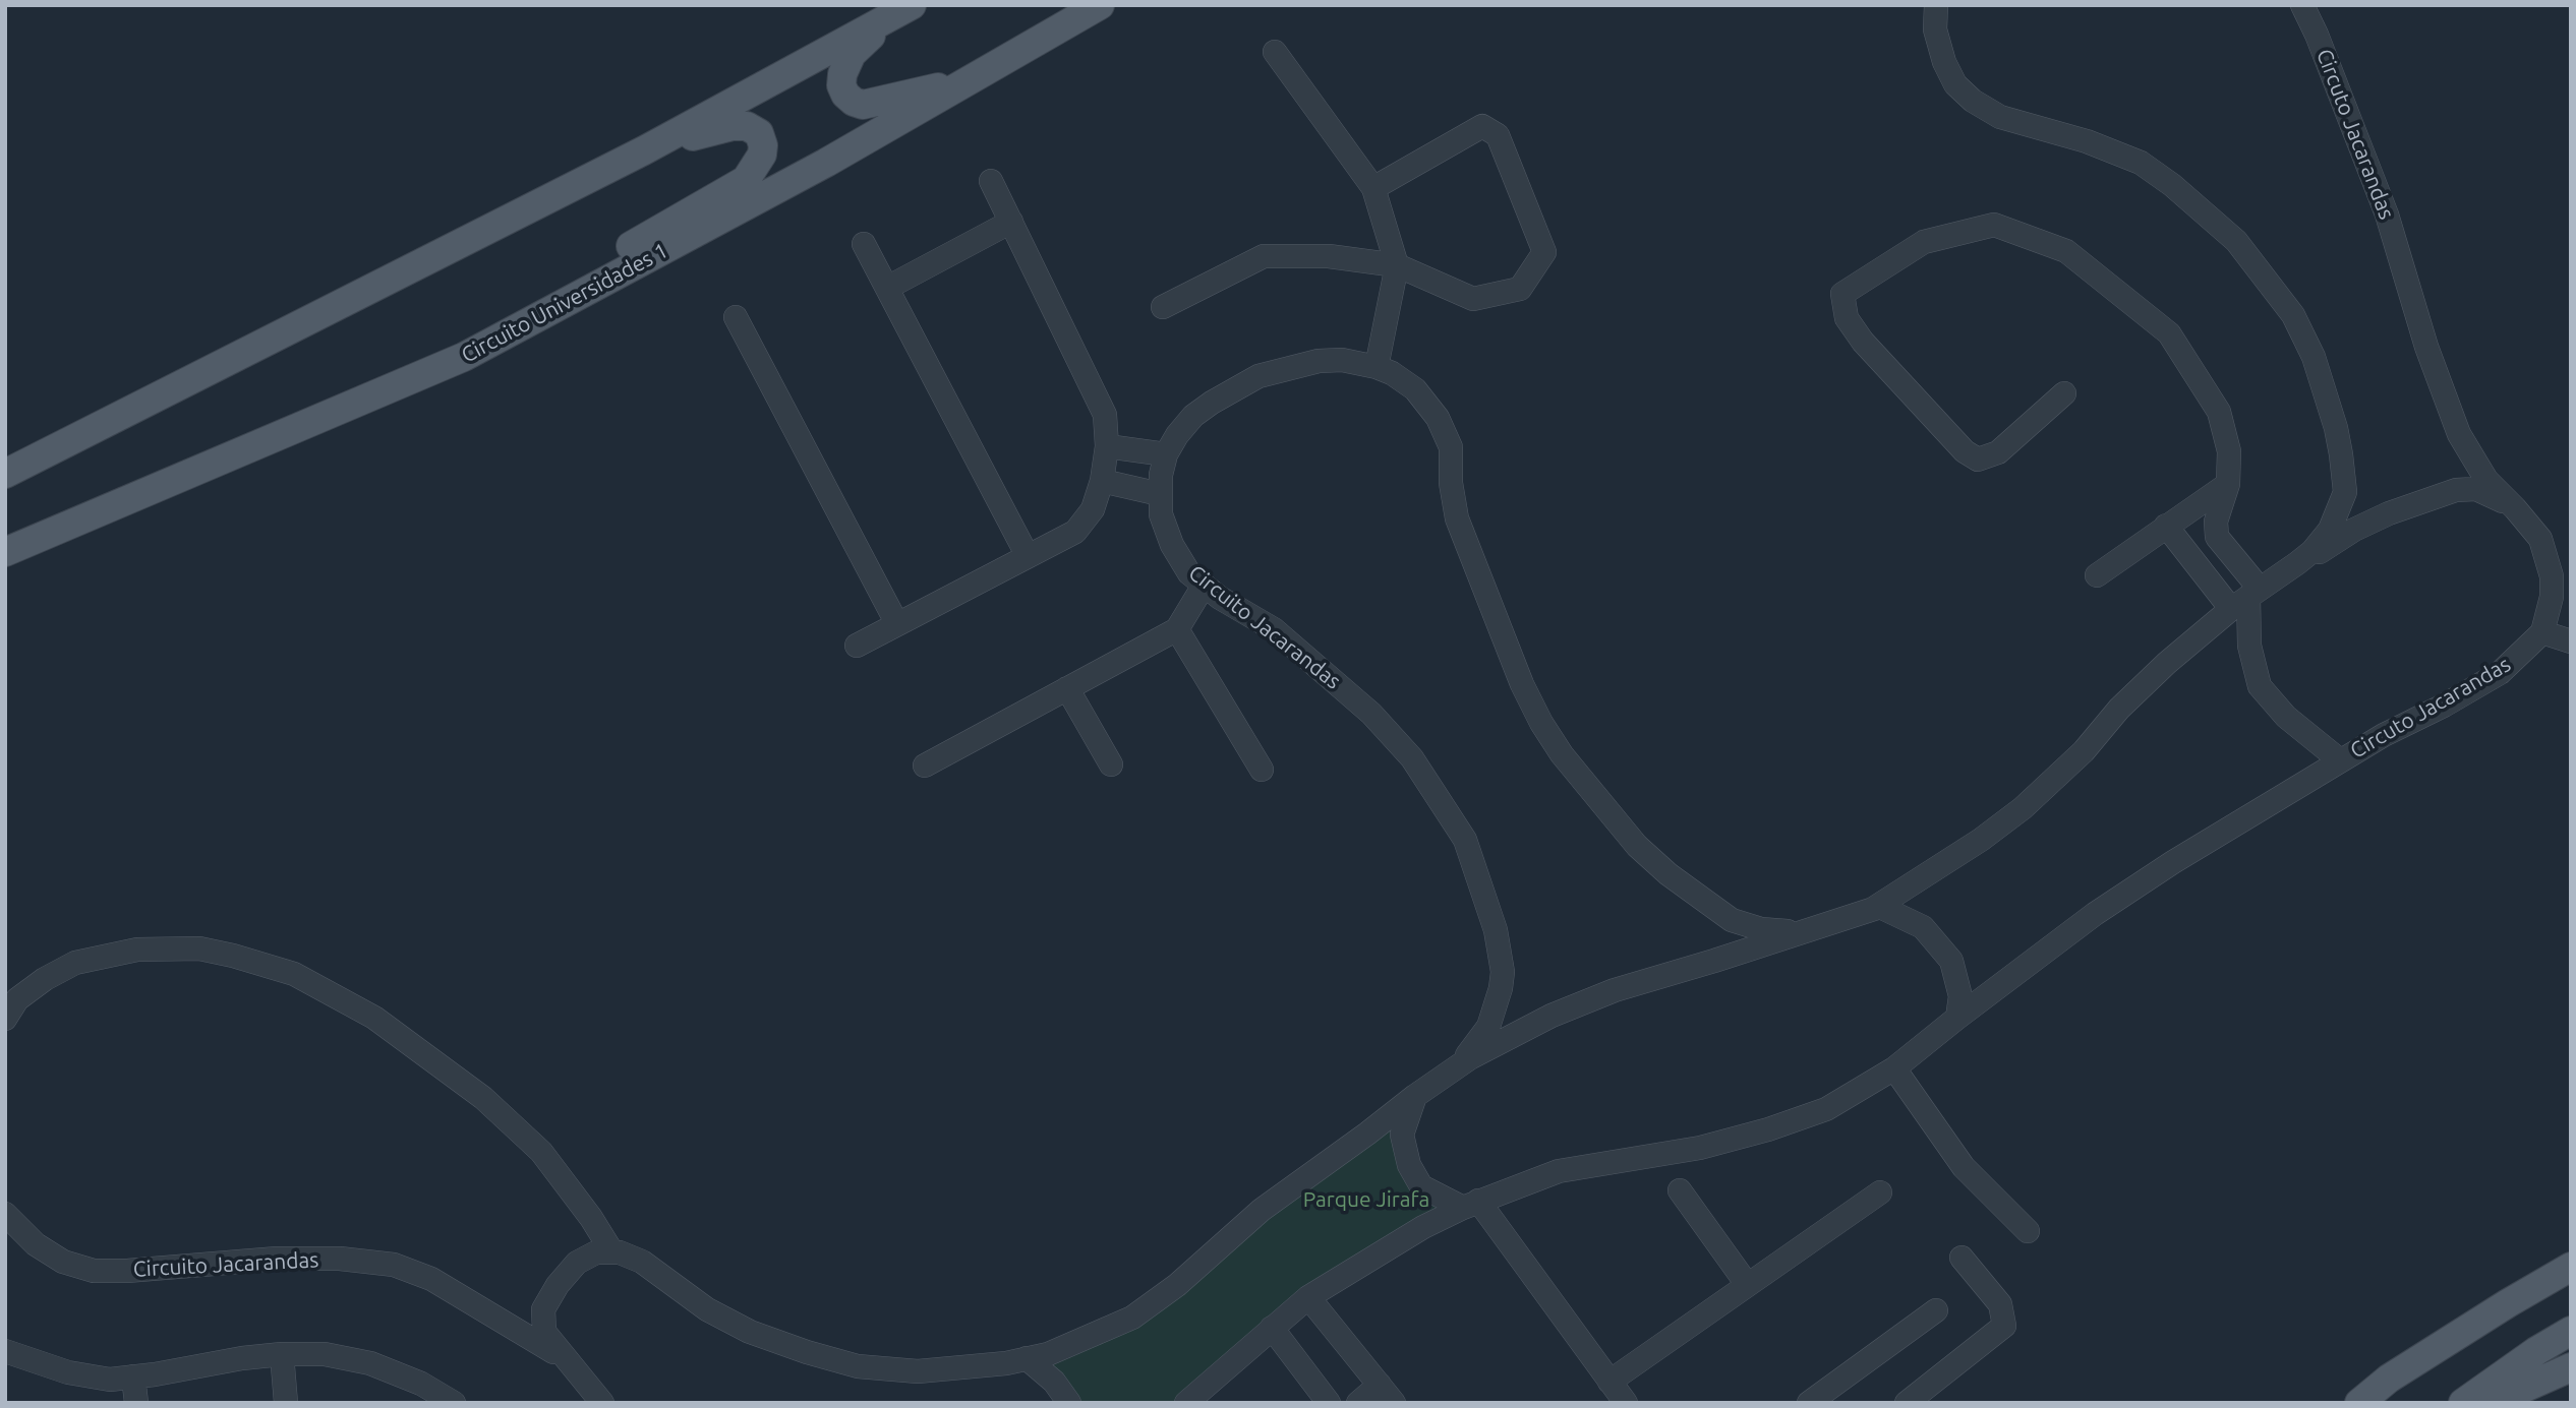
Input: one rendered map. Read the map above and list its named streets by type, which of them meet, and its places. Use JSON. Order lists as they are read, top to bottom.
{
  "streets": {
    "main road": ["Circuito Universidades 1"],
    "street": ["Circuto Jacarandas", "Circuito Jacarandas"]
  },
  "parks": ["Parque Jirafa"]
}
